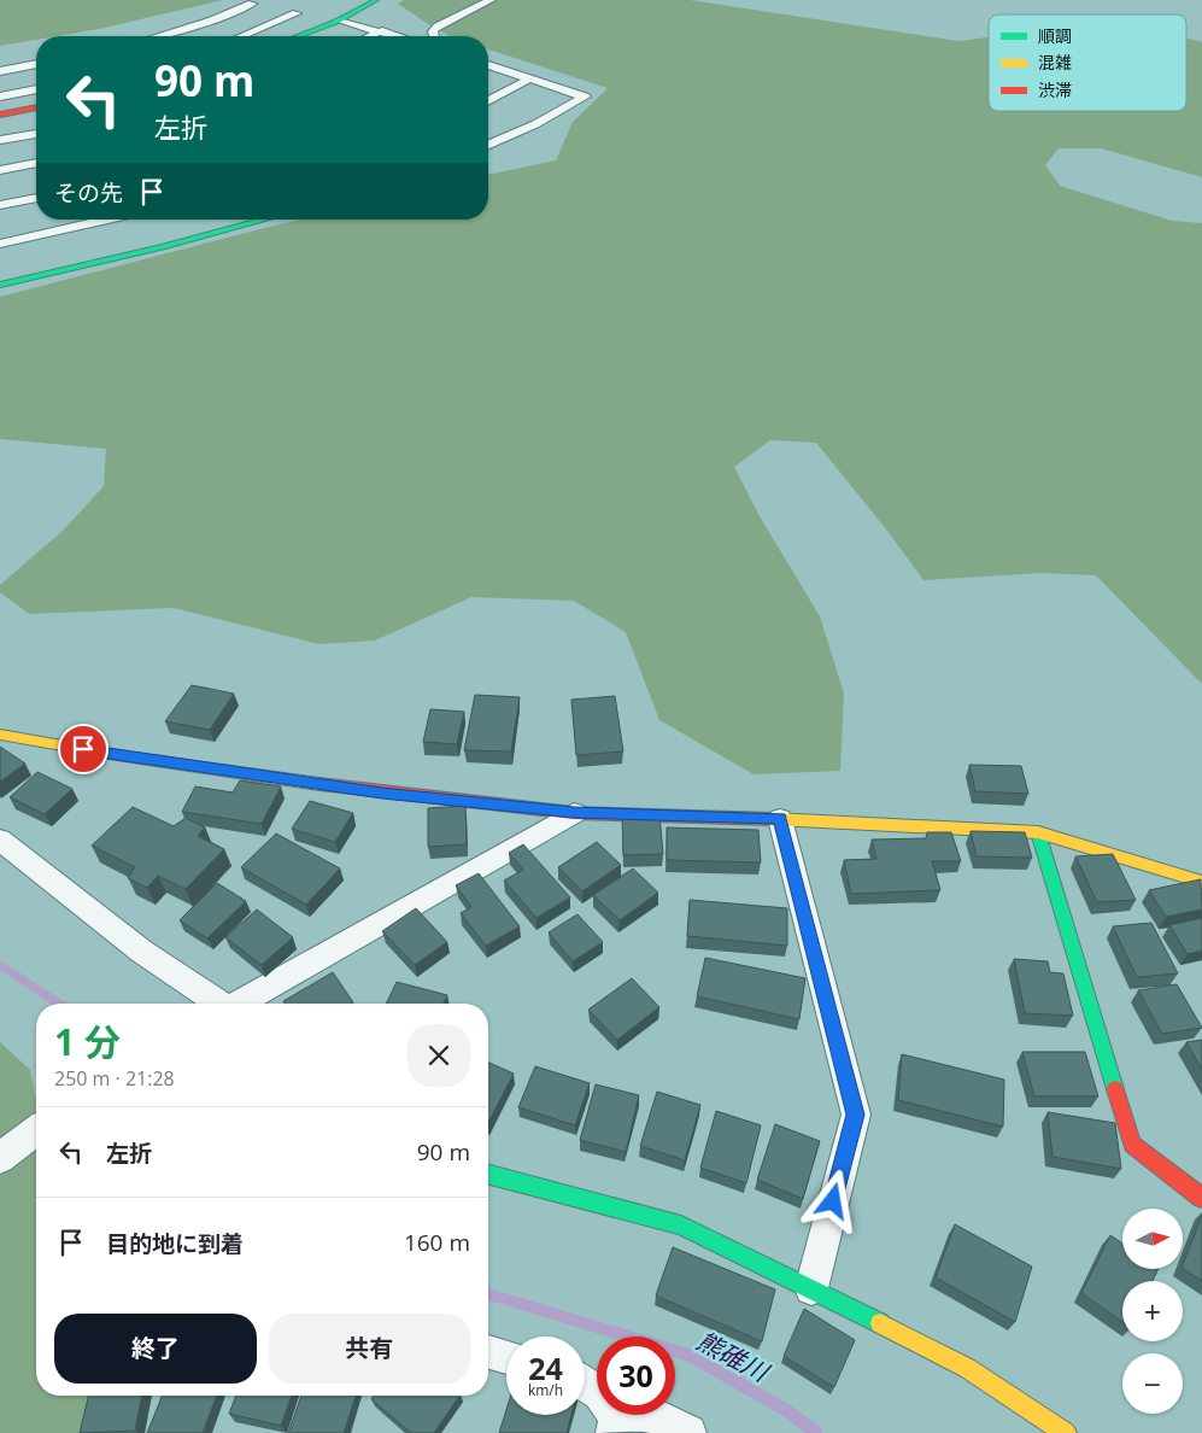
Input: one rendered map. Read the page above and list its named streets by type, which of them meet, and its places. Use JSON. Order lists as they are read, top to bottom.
{
  "water": ["熊碓川"],
  "legend": ["順調", "混雑", "渋滞"],
  "north": "right",
  "page": {
    "turn": ["90 m", "左折"],
    "then": "その先",
    "heading": ["1 分", "250 m · 21:28"],
    "list": [
      {
        "name": "左折",
        "value": "90 m"
      },
      {
        "name": "目的地に到着",
        "value": "160 m"
      }
    ],
    "map_buttons": ["+", "−"],
    "buttons": ["終了", "共有"],
    "speed": "24 km/h",
    "limit": "30"
  }
}
